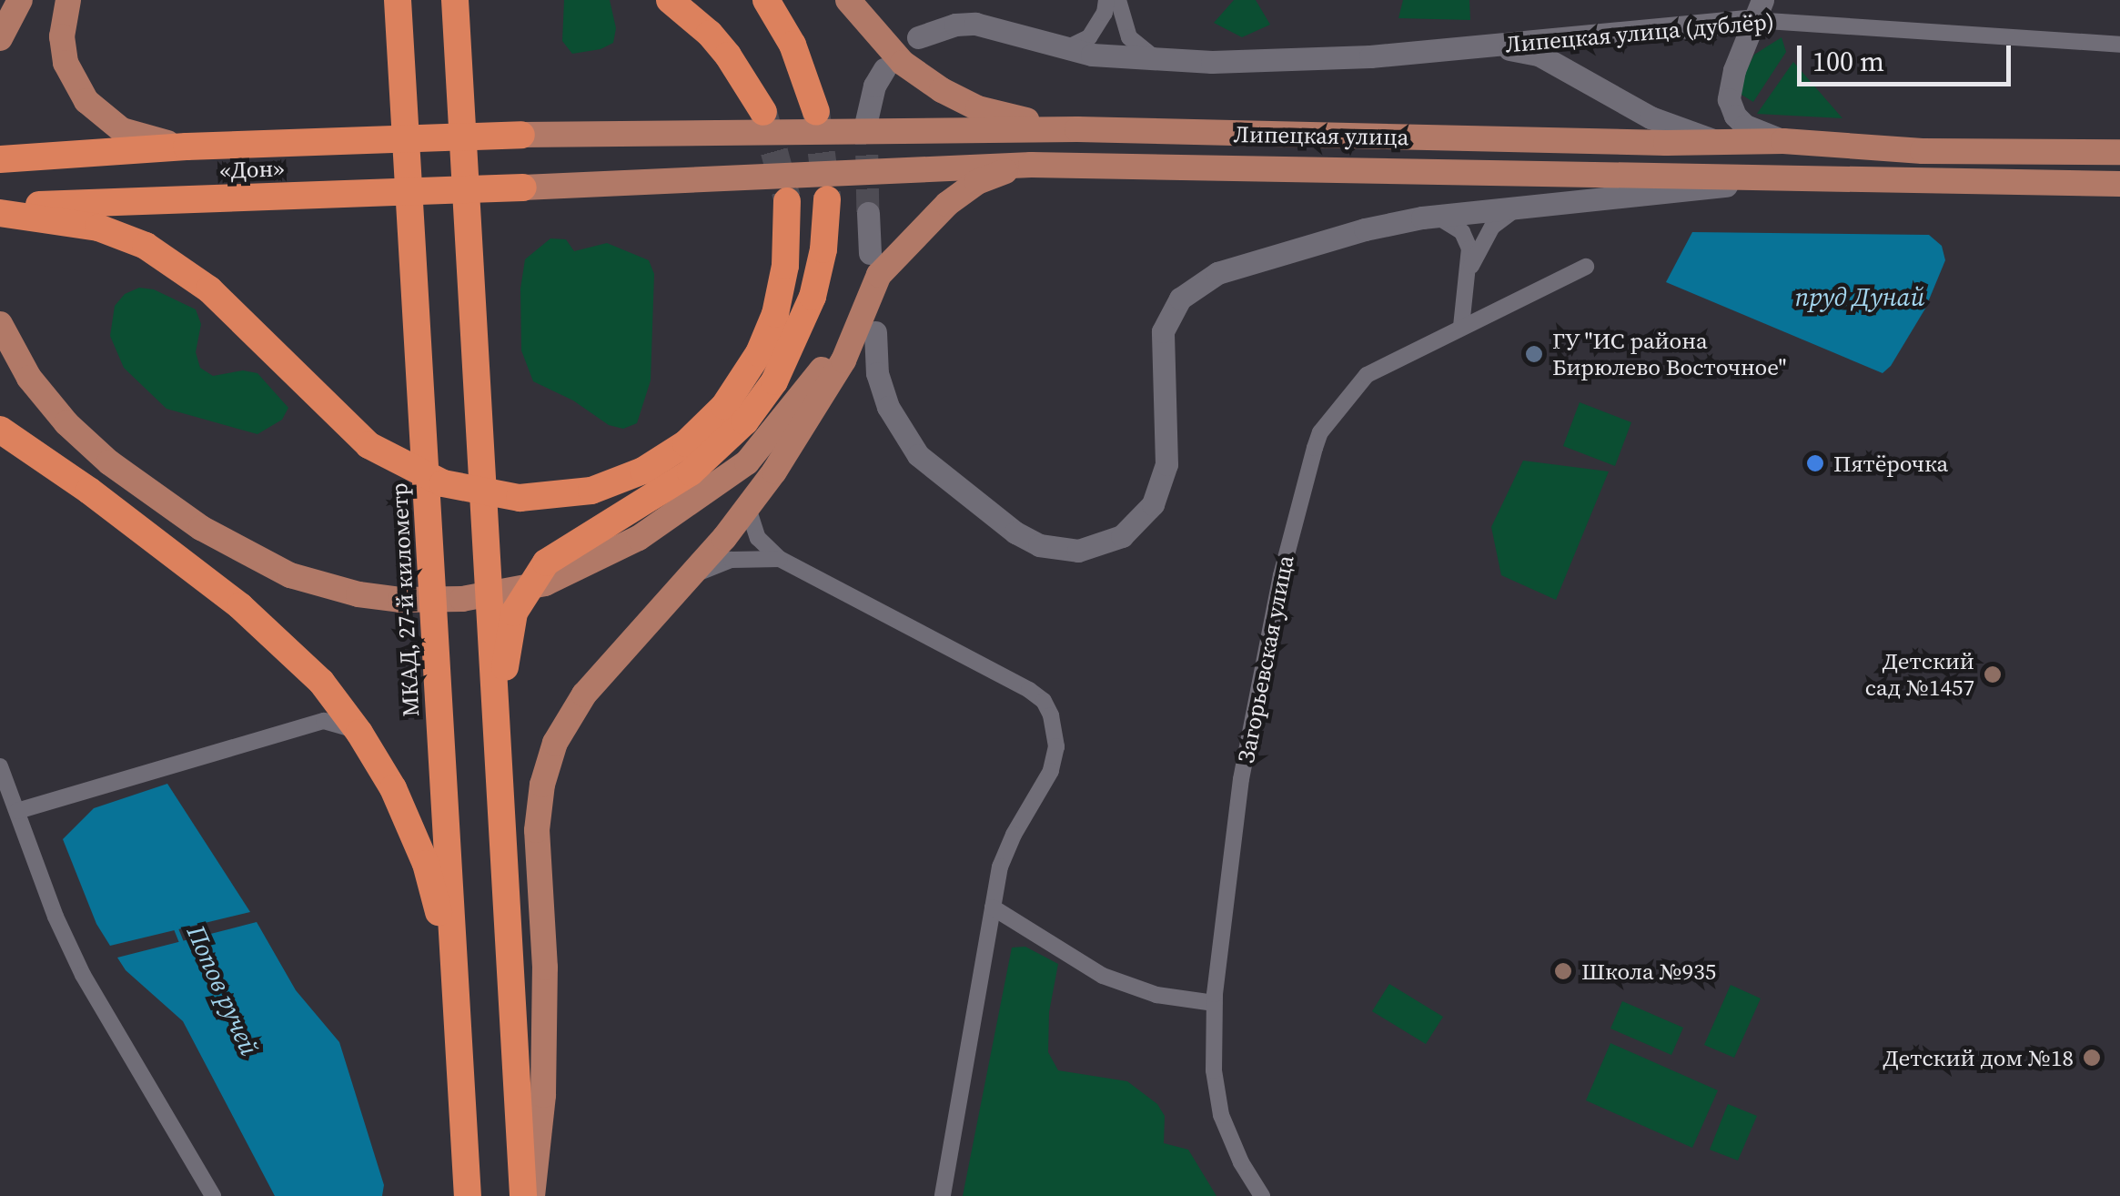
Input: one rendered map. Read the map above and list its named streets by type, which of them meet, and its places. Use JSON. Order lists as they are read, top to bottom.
{
  "streets": {
    "highway": ["«Дон»", "МКАД, 27-й километр"],
    "main road": ["Липецкая улица"],
    "street": ["Липецкая улица (дублёр)", "Загорьевская улица"]
  },
  "crossings": [
    ["Липецкая улица", "«Дон»"]
  ],
  "water": ["пруд Дунай", "Попов ручей"],
  "places": [
    "ГУ \"ИС района Бирюлево Восточное\"",
    "Пятёрочка",
    "Детский сад №1457",
    "Школа №935",
    "Детский дом №18"
  ],
  "scale_bar": "100 m"
}
